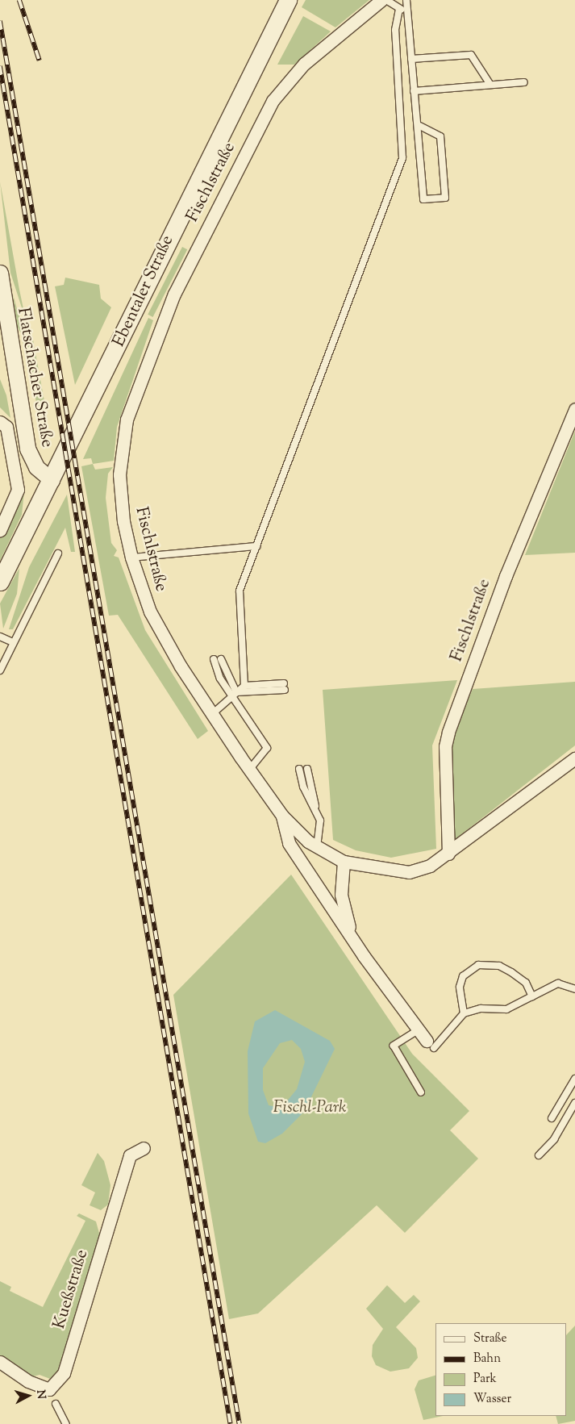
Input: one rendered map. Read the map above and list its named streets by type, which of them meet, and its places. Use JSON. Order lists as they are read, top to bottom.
{
  "streets": {
    "main road": ["Ebentaler Straße"],
    "street": ["Fischlstraße", "Flatschacher Straße", "Kueßstraße"]
  },
  "crossings": [
    ["Ebentaler Straße", "Flatschacher Straße"]
  ],
  "parks": ["Fischl-Park"],
  "legend": [
    "Straße",
    "Bahn",
    "Park",
    "Wasser"
  ],
  "north": "right"
}
